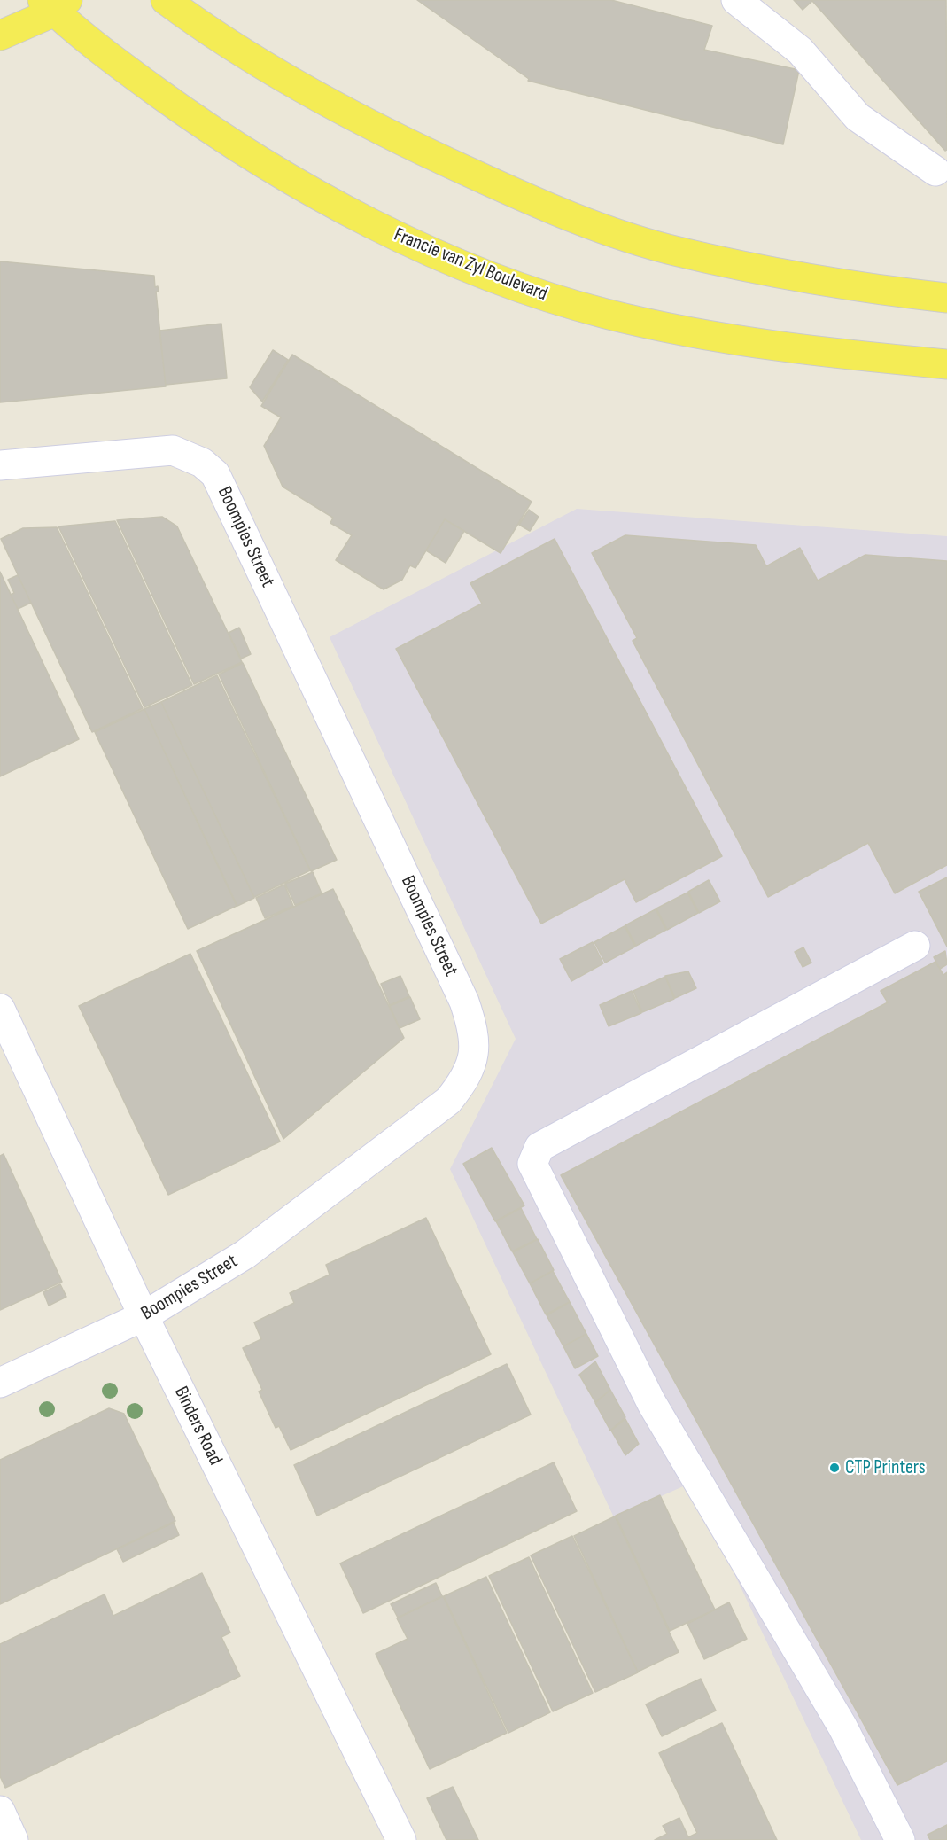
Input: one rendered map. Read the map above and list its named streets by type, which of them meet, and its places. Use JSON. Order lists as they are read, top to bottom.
{
  "streets": {
    "main road": ["Francie van Zyl Boulevard"],
    "street": ["Boompies Street", "Binders Road"]
  },
  "crossings": [
    ["Boompies Street", "Binders Road"]
  ],
  "places": ["CTP Printers"]
}
